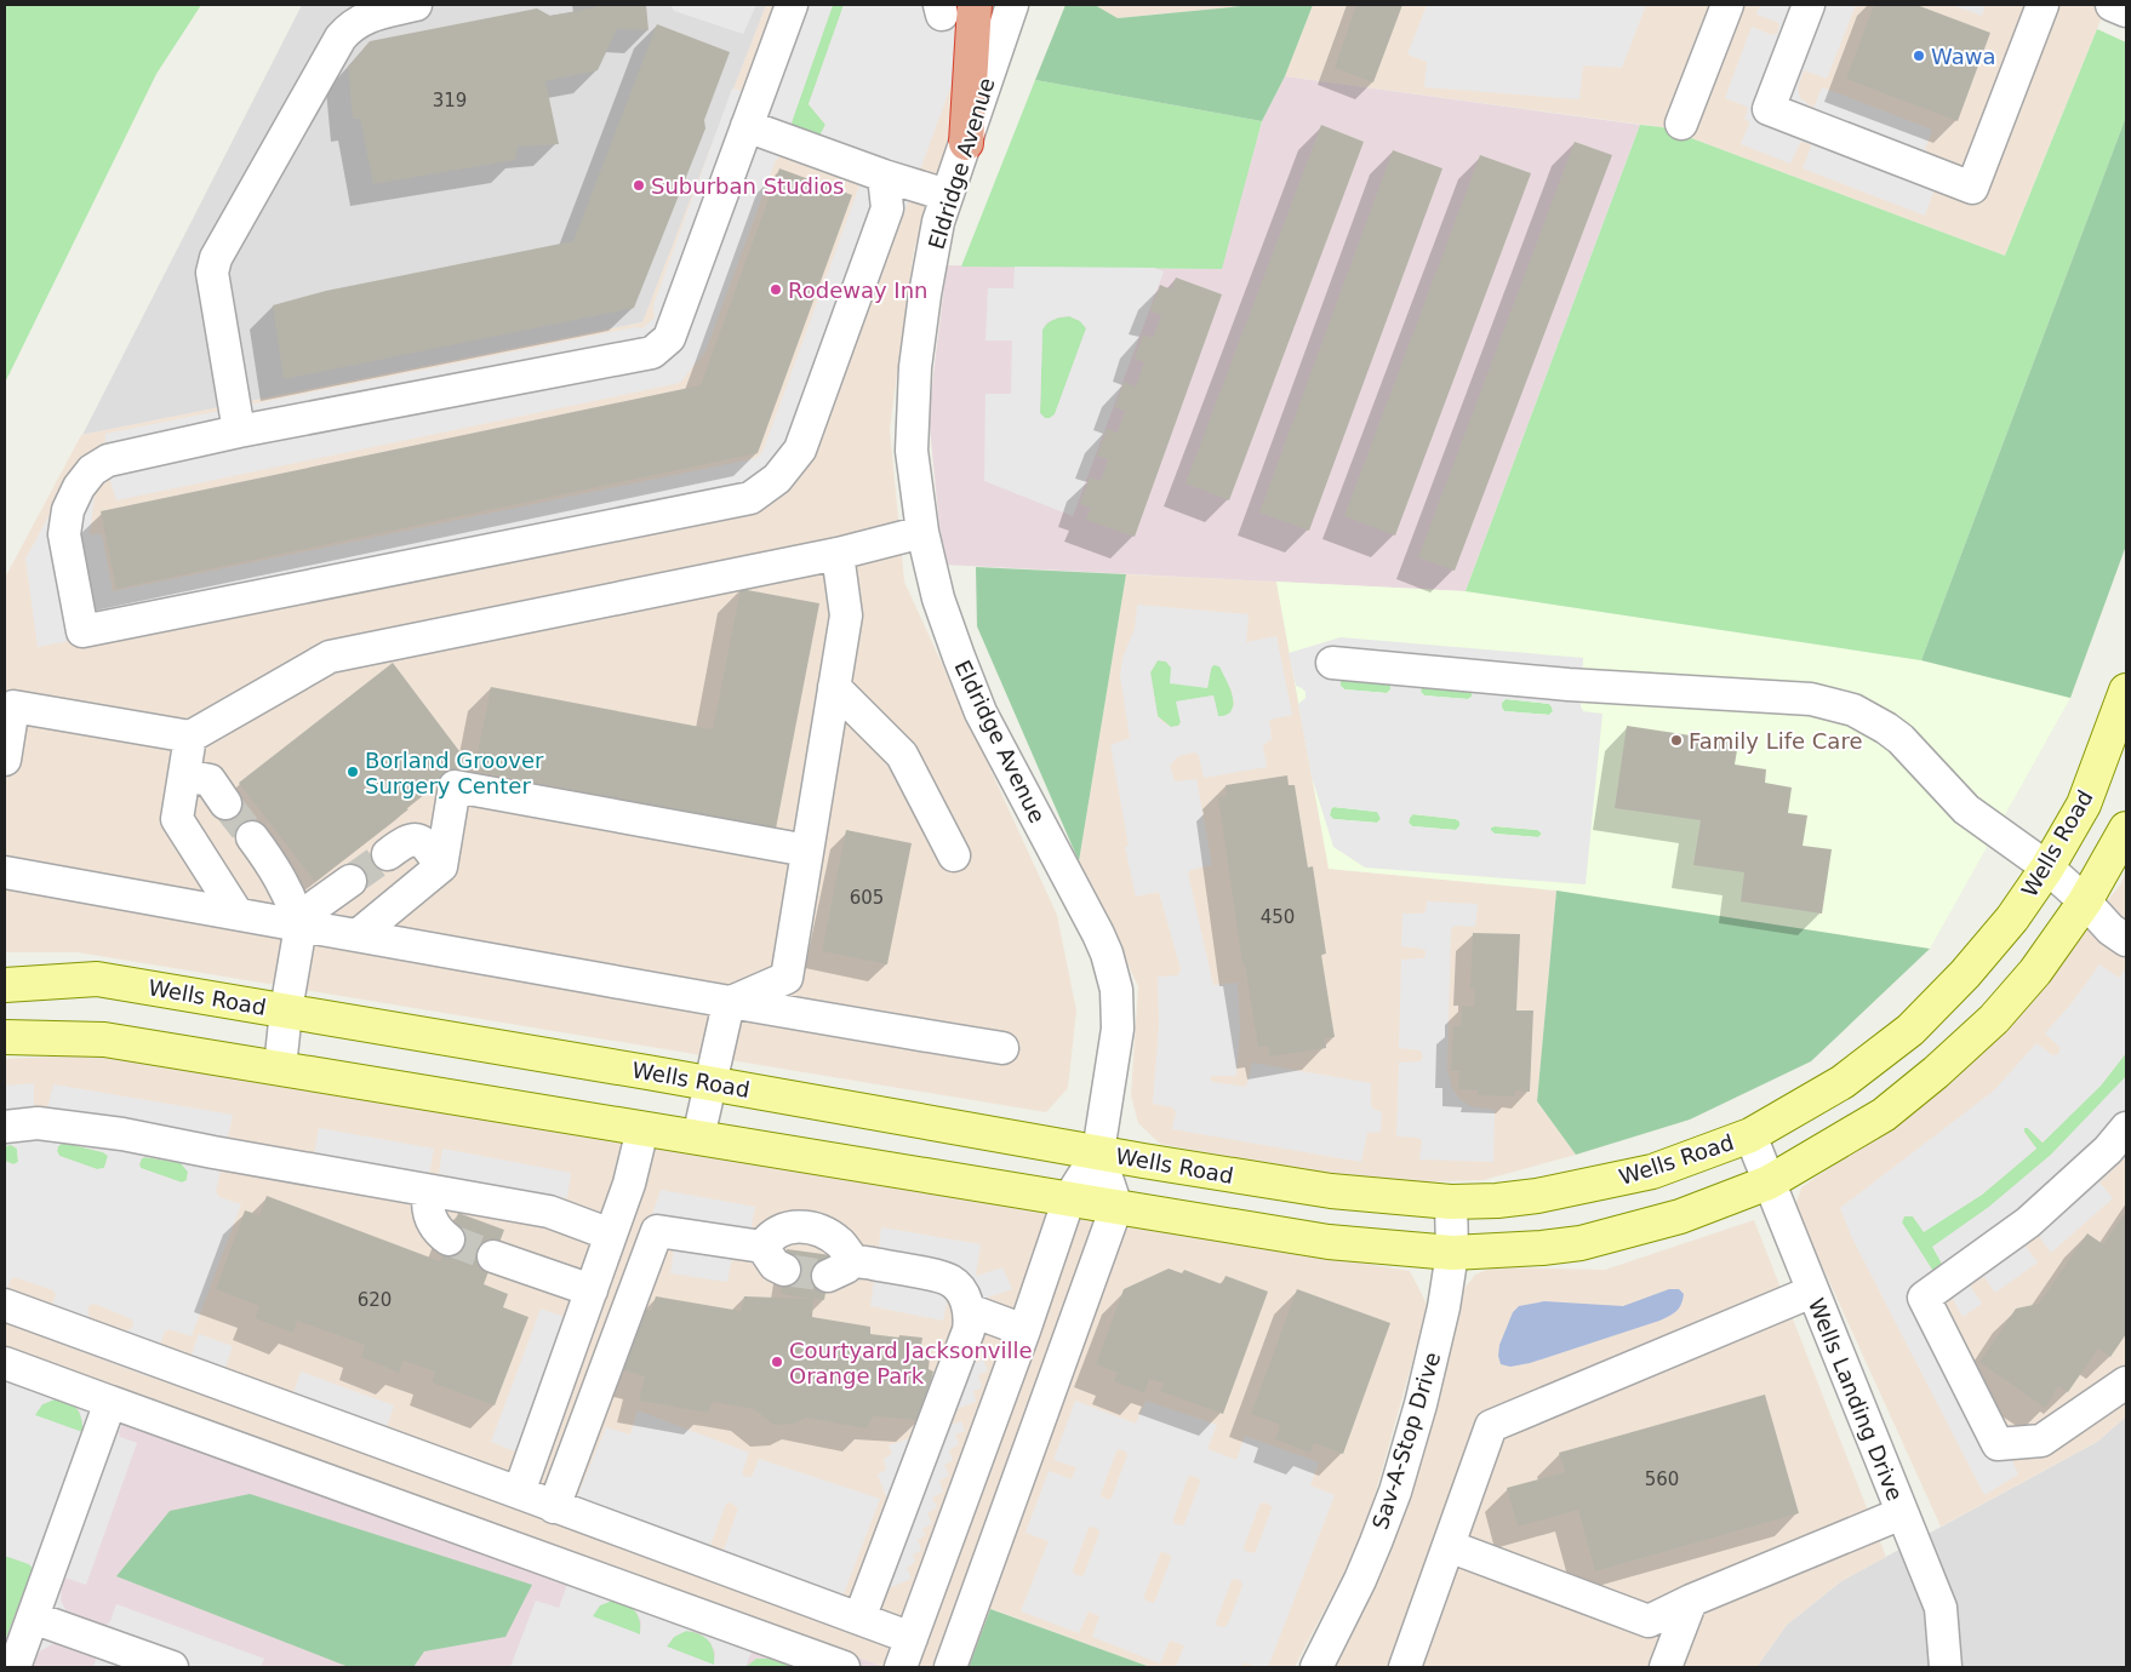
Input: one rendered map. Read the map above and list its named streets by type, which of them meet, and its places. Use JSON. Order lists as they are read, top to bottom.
{
  "streets": {
    "main road": ["Wells Road"],
    "street": ["Eldridge Avenue", "Wells Landing Drive", "Sav-A-Stop Drive"]
  },
  "crossings": [
    ["Eldridge Avenue", "Wells Road"],
    ["Wells Road", "Wells Landing Drive"],
    ["Wells Road", "Sav-A-Stop Drive"]
  ],
  "places": [
    "Wawa",
    "Suburban Studios",
    "Rodeway Inn",
    "Family Life Care",
    "Borland Groover Surgery Center",
    "Courtyard Jacksonville Orange Park"
  ],
  "house_numbers": [
    "319",
    "605",
    "450",
    "620",
    "560"
  ]
}
